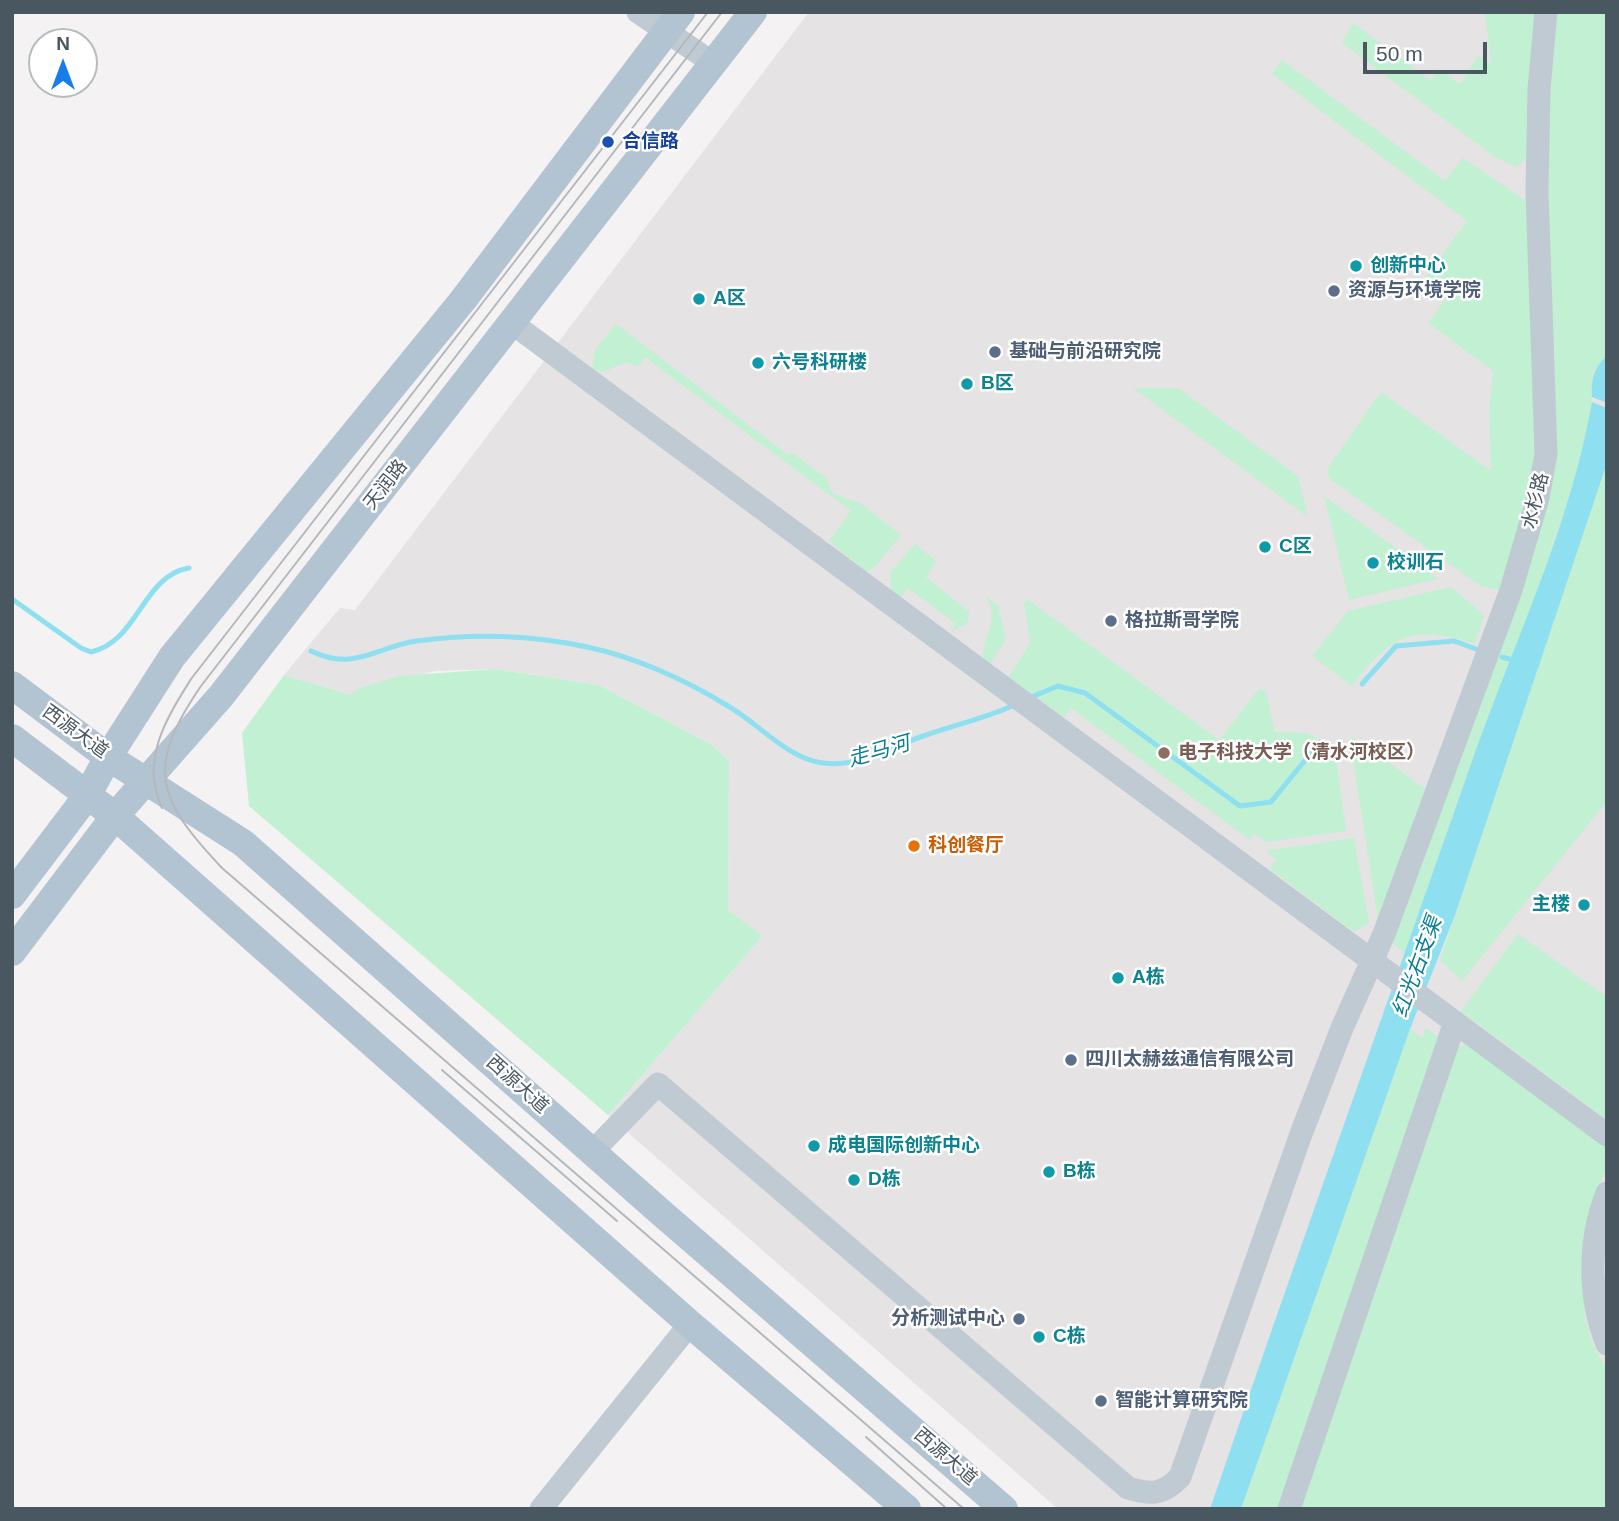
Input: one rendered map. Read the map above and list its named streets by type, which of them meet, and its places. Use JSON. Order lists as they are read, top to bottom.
{
  "streets": {
    "main road": ["天润路", "西源大道"],
    "street": ["水杉路"]
  },
  "crossings": [
    ["天润路", "西源大道"],
    ["水杉路", "西源大道"]
  ],
  "water": ["走马河", "红光右支渠"],
  "places": [
    "合信路",
    "创新中心",
    "资源与环境学院",
    "A区",
    "基础与前沿研究院",
    "六号科研楼",
    "B区",
    "C区",
    "校训石",
    "格拉斯哥学院",
    "电子科技大学（清水河校区）",
    "科创餐厅",
    "主楼",
    "A栋",
    "四川太赫兹通信有限公司",
    "成电国际创新中心",
    "B栋",
    "D栋",
    "分析测试中心",
    "C栋",
    "智能计算研究院"
  ],
  "scale_bar": "50 m",
  "north": "top"
}
